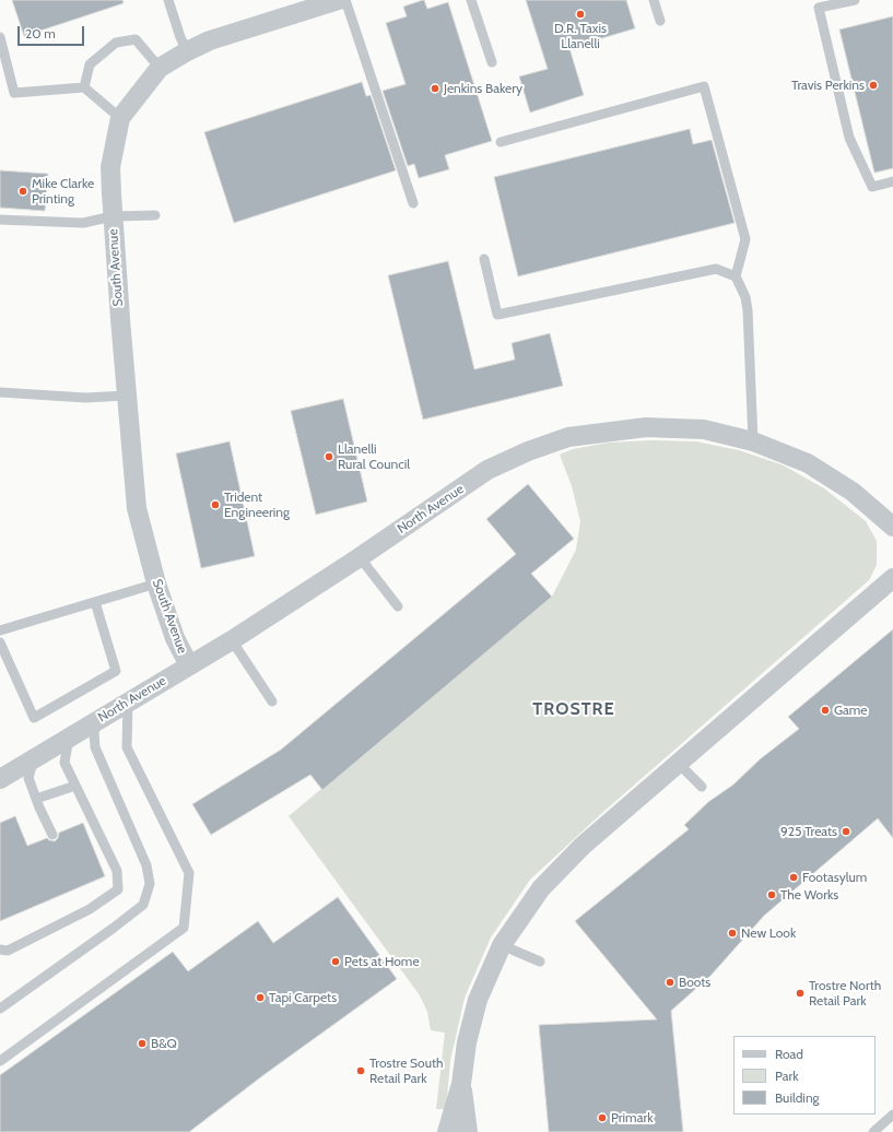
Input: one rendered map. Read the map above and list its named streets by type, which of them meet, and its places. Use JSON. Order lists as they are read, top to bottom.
{
  "streets": {
    "street": ["South Avenue", "North Avenue"]
  },
  "crossings": [
    ["South Avenue", "North Avenue"]
  ],
  "districts": ["TROSTRE"],
  "places": [
    "D.R. Taxis Llanelli",
    "Travis Perkins",
    "Jenkins Bakery",
    "Mike Clarke Printing",
    "Llanelli Rural Council",
    "Trident Engineering",
    "Game",
    "925 Treats",
    "Footasylum",
    "The Works",
    "New Look",
    "Pets at Home",
    "Boots",
    "Trostre North Retail Park",
    "Tapi Carpets",
    "B&Q",
    "Trostre South Retail Park",
    "Primark"
  ],
  "legend": ["Road", "Park", "Building"],
  "scale_bar": "20 m"
}
